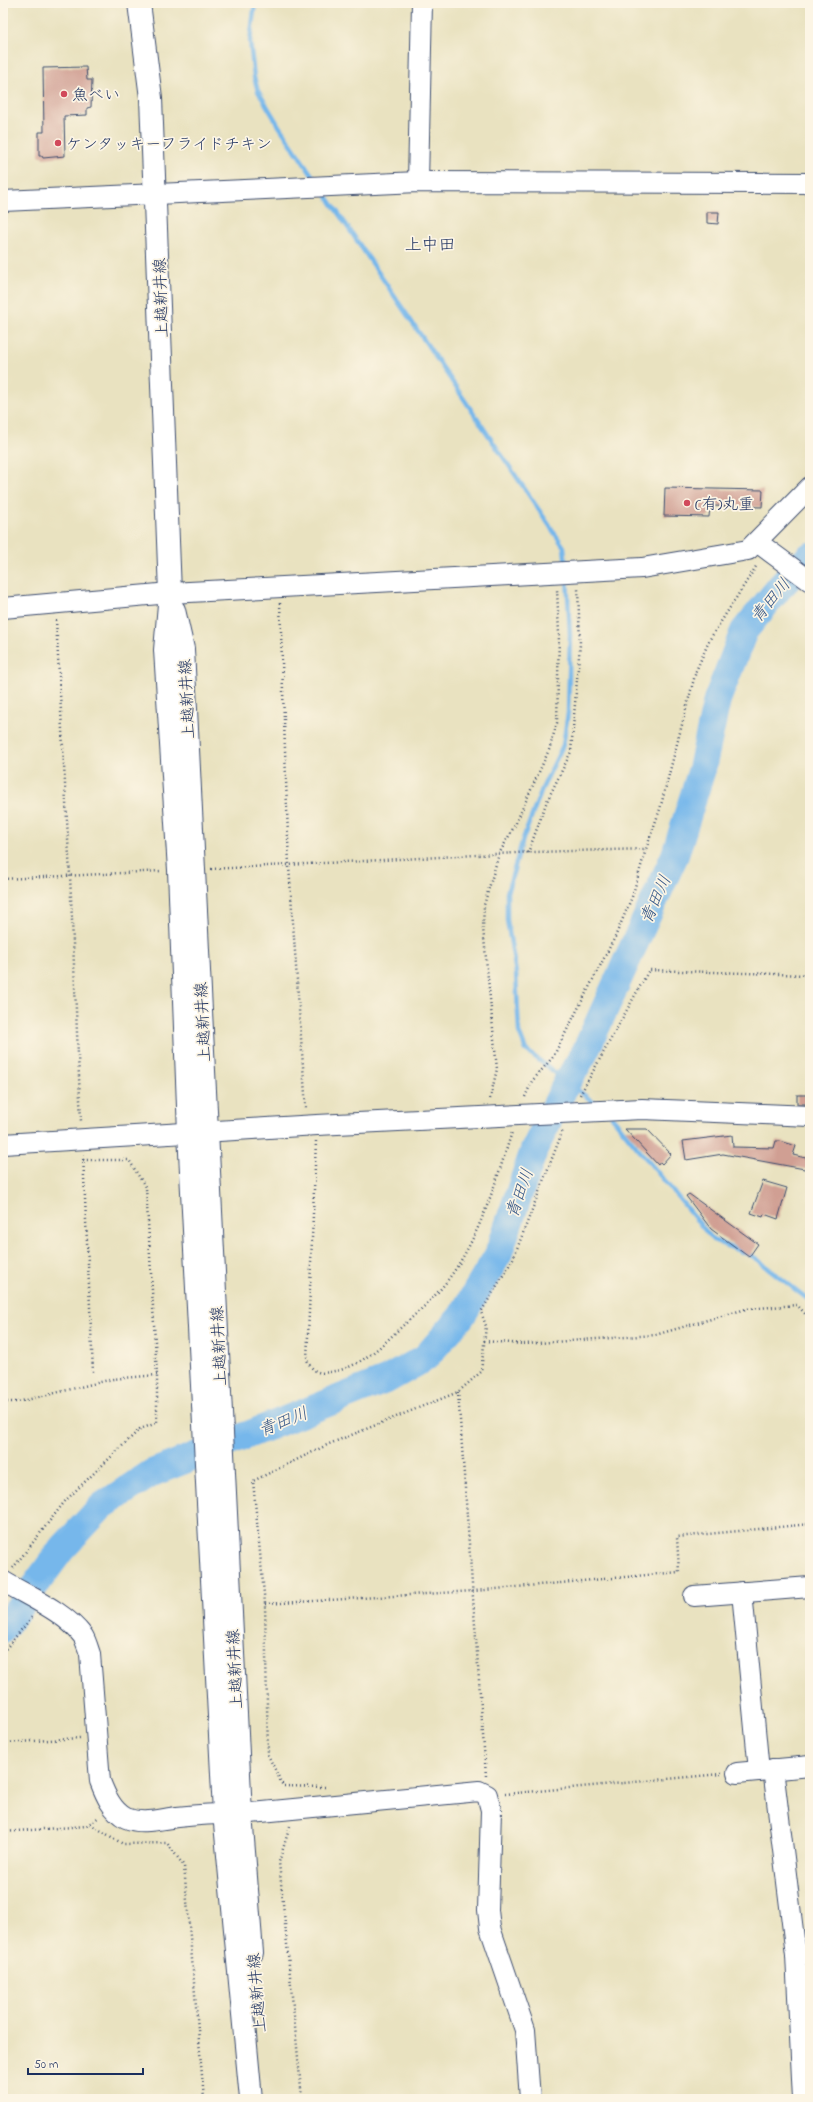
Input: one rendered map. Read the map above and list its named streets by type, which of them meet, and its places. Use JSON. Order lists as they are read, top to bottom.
{
  "streets": {
    "main road": ["上越新井線"]
  },
  "districts": ["上中田"],
  "water": ["青田川"],
  "places": ["魚べい", "ケンタッキーフライドチキン", "(有)丸重"],
  "scale_bar": "50 m"
}
